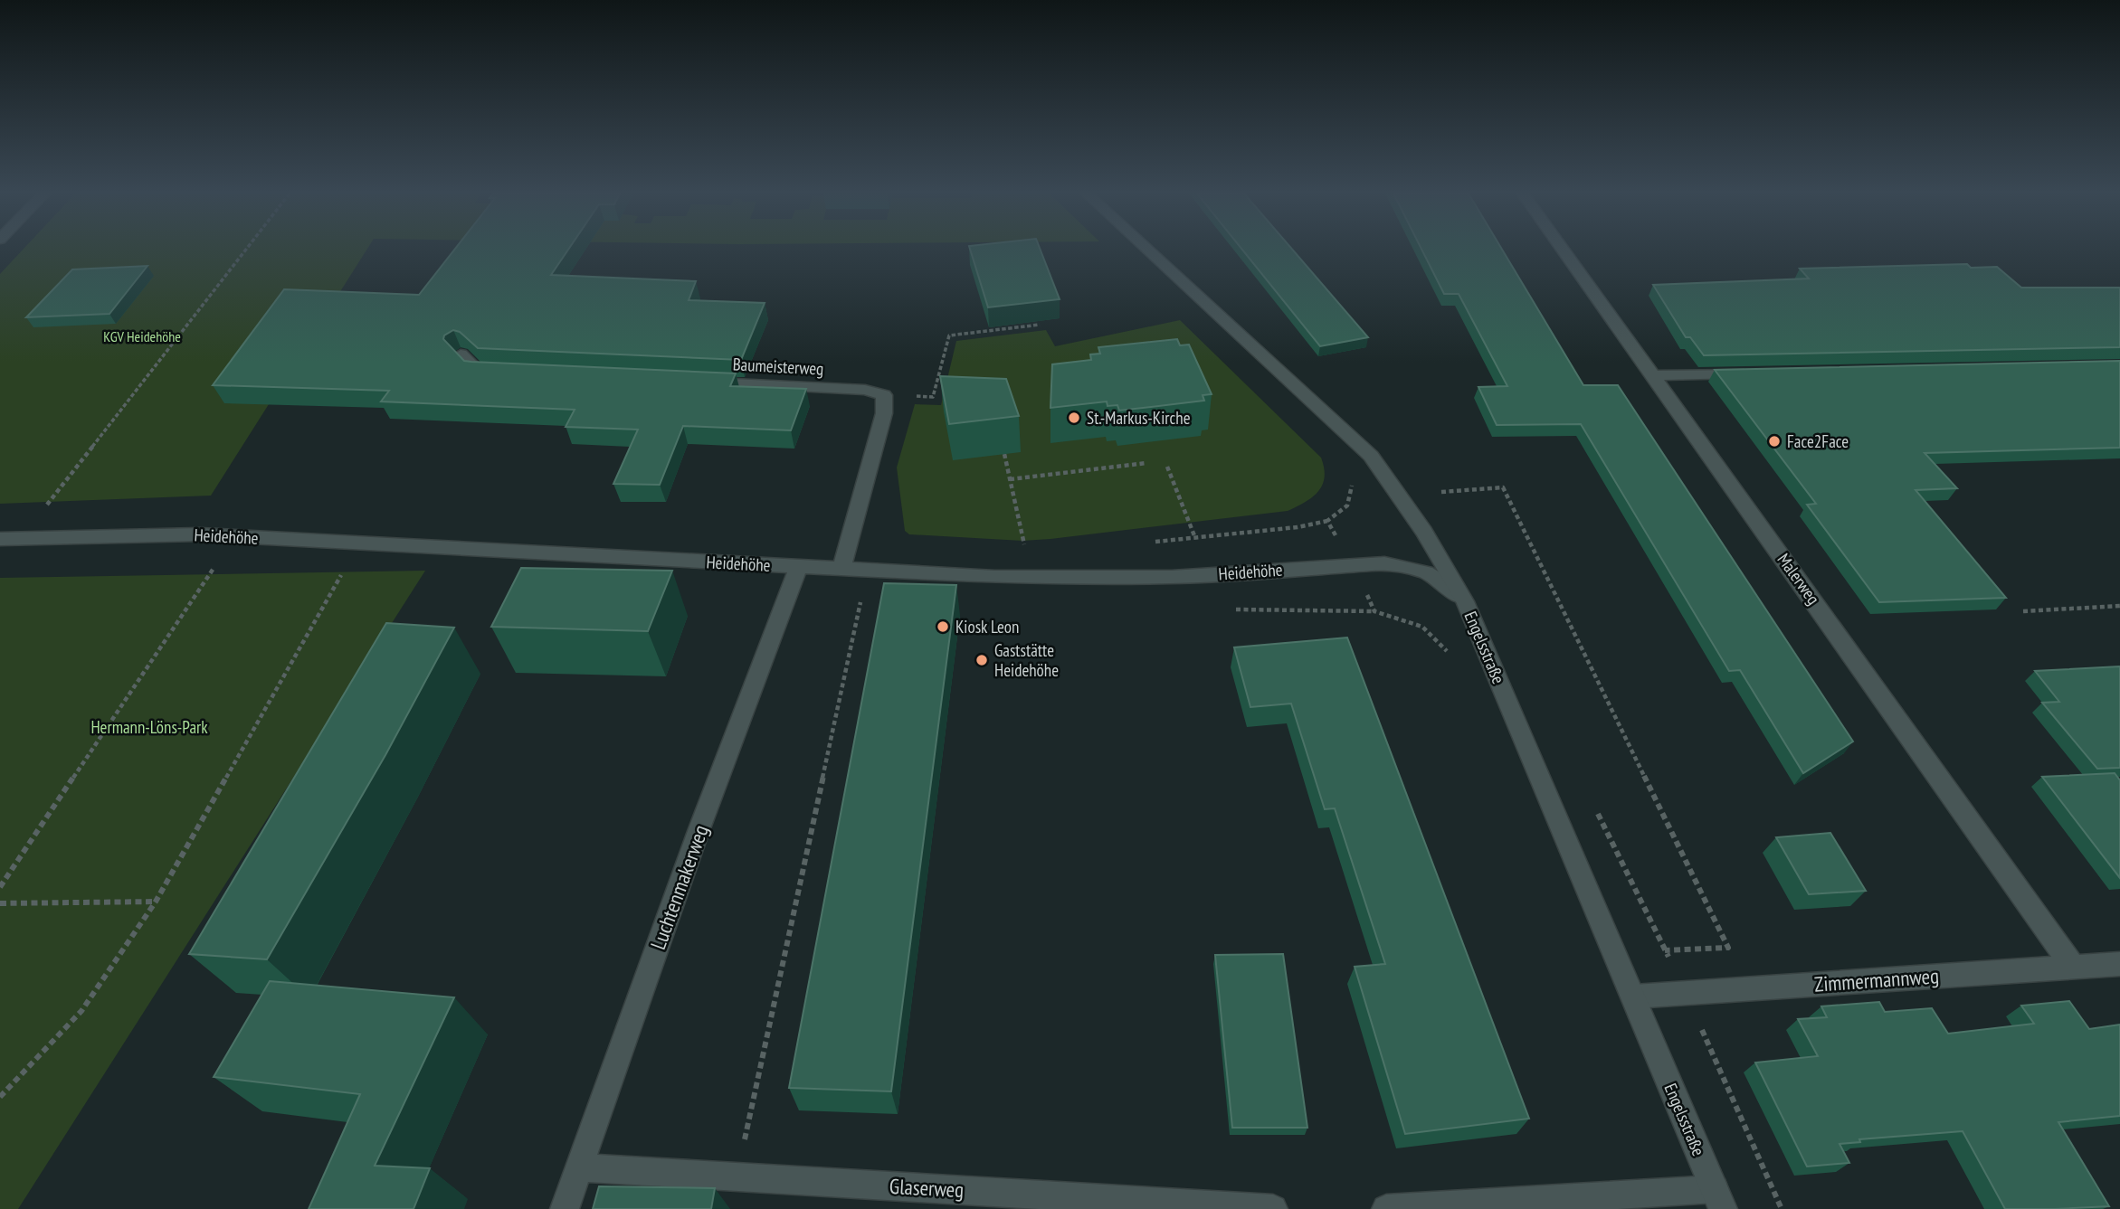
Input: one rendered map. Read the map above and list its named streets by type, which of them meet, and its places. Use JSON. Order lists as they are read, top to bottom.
{
  "streets": {
    "street": [
      "Baumeisterweg",
      "Heidehöhe",
      "Malerweg",
      "Engelsstraße",
      "Luchtenmakerweg",
      "Zimmermannweg",
      "Glaserweg"
    ]
  },
  "crossings": [
    ["Baumeisterweg", "Heidehöhe"],
    ["Heidehöhe", "Engelsstraße"],
    ["Heidehöhe", "Luchtenmakerweg"],
    ["Malerweg", "Zimmermannweg"],
    ["Engelsstraße", "Zimmermannweg"],
    ["Luchtenmakerweg", "Glaserweg"]
  ],
  "parks": ["KGV Heidehöhe", "Hermann-Löns-Park"],
  "places": [
    "St.-Markus-Kirche",
    "Face2Face",
    "Kiosk Leon",
    "Gaststätte Heidehöhe"
  ]
}
